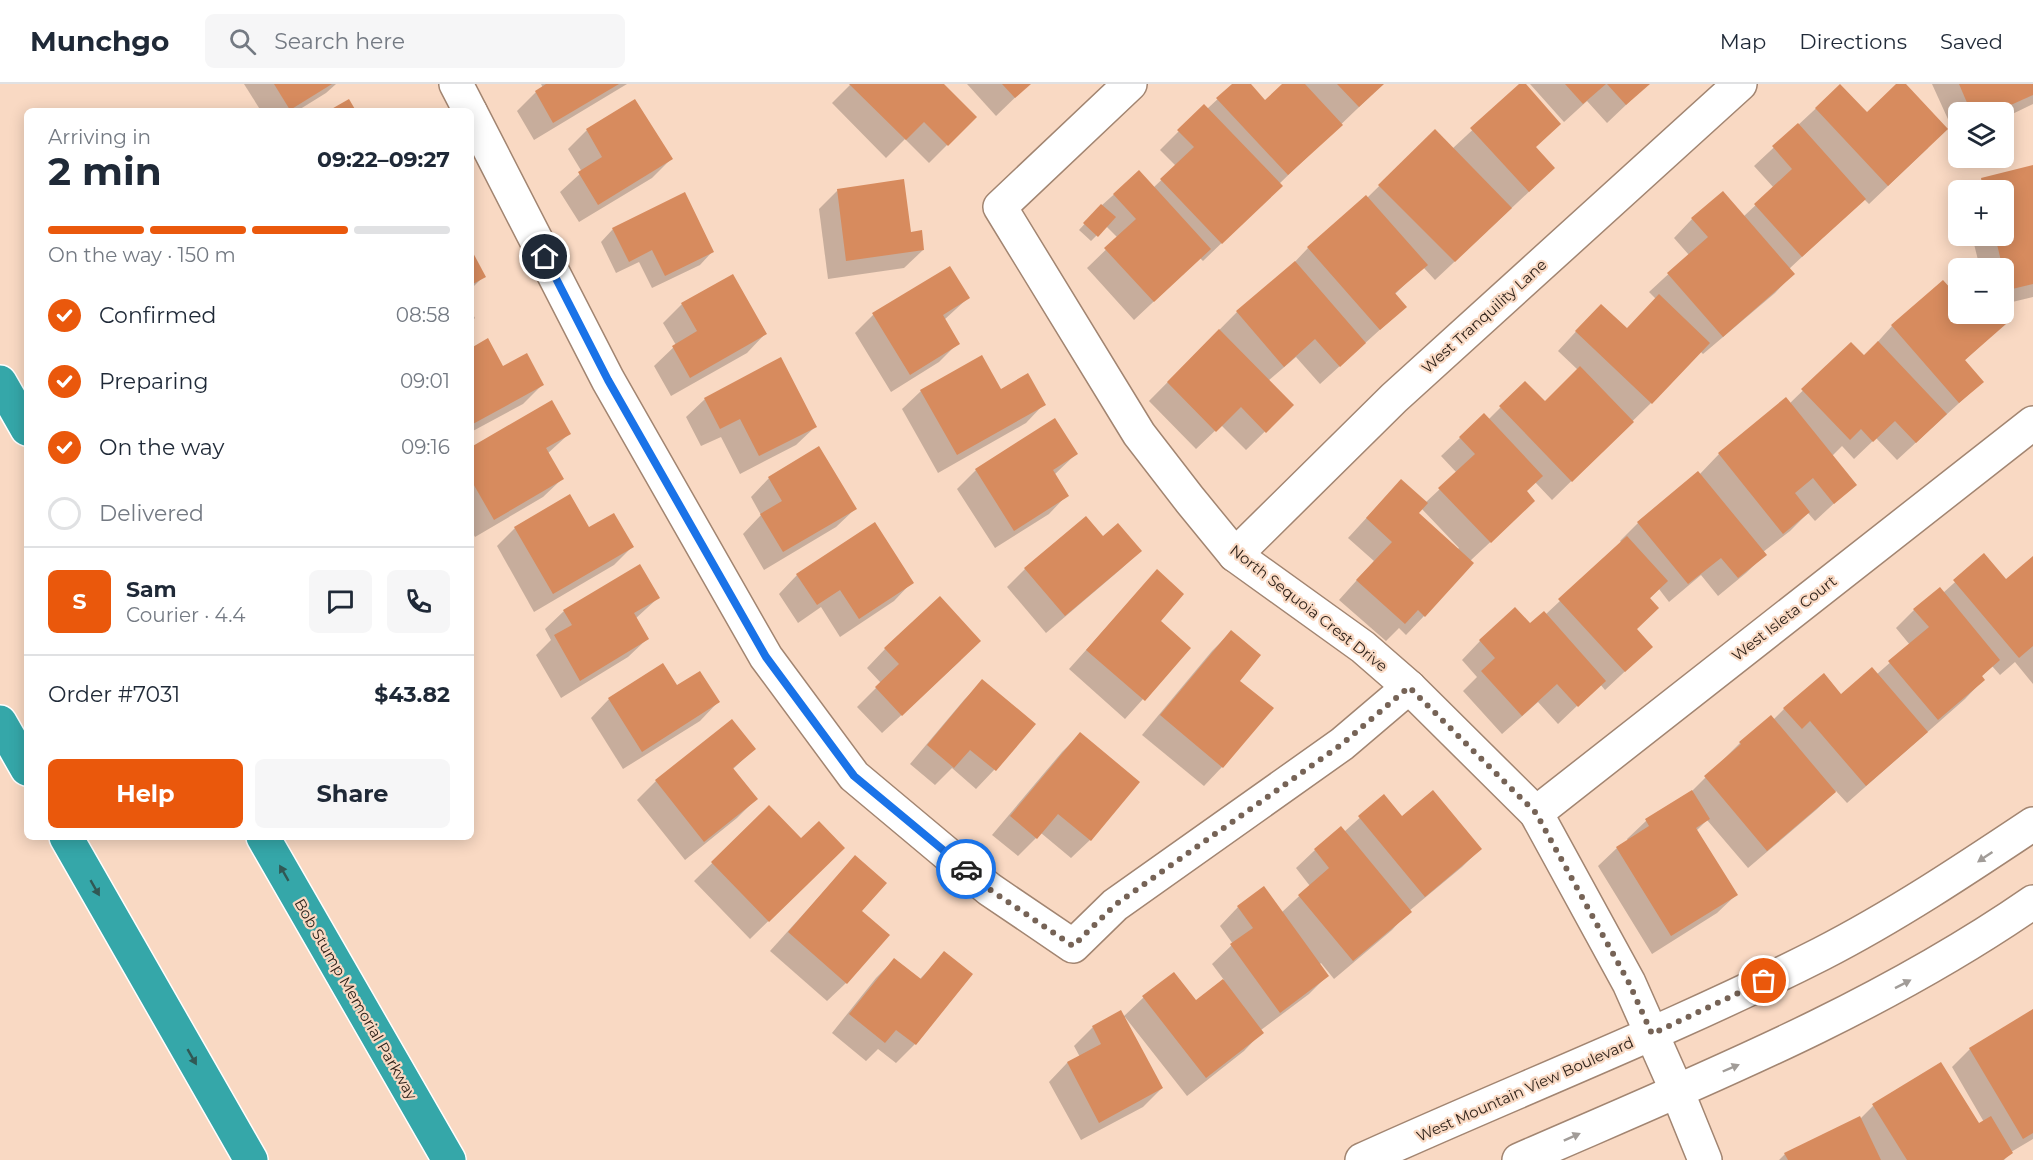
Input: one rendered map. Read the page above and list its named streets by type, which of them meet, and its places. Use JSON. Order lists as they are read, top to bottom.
{
  "streets": {
    "highway": ["Bob Stump Memorial Parkway"],
    "street": [
      "West Tranquility Lane",
      "North Sequoia Crest Drive",
      "West Isleta Court",
      "West Mountain View Boulevard"
    ]
  },
  "crossings": [
    ["West Tranquility Lane", "North Sequoia Crest Drive"],
    ["North Sequoia Crest Drive", "West Isleta Court"],
    ["North Sequoia Crest Drive", "West Mountain View Boulevard"]
  ],
  "page": {
    "header": "Munchgo",
    "search": "Search here",
    "nav": ["Map", "Directions", "Saved"],
    "map_buttons": ["+", "−"],
    "heading": ["2 min", "Arriving in", "09:22–09:27"],
    "panel": [
      "Sam",
      "Courier · 4.4",
      "Order #7031",
      "$43.82"
    ],
    "bar": "On the way · 150 m",
    "list": [
      ["Confirmed", "08:58"],
      ["Preparing", "09:01"],
      ["On the way", "09:16"],
      "Delivered"
    ],
    "round": "S",
    "buttons": ["Help", "Share"]
  }
}
